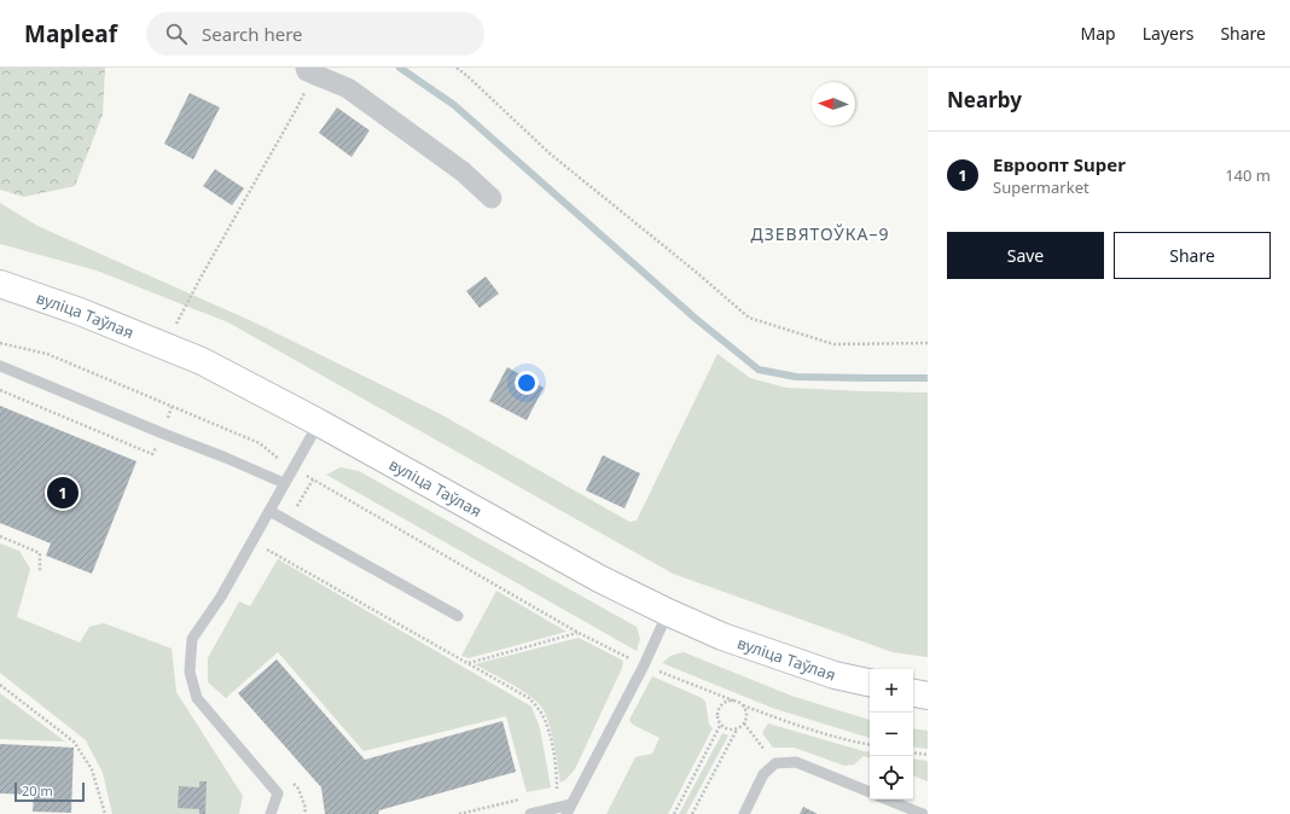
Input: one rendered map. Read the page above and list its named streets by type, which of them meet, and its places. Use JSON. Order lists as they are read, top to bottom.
{
  "streets": {
    "street": ["вуліца Таўлая"]
  },
  "districts": ["ДЗЕВЯТОЎКА–9"],
  "scale_bar": "20 m",
  "north": "left",
  "page": {
    "header": "Mapleaf",
    "search": "Search here",
    "nav": ["Map", "Layers", "Share"],
    "heading": "Nearby",
    "list": [
      {
        "mark": "1",
        "name": "Евроопт Super",
        "note": "Supermarket",
        "value": "140 m"
      }
    ],
    "buttons": ["Save", "Share"],
    "pins": "1",
    "map_buttons": ["+", "−"],
    "scale": "20 m"
  }
}
